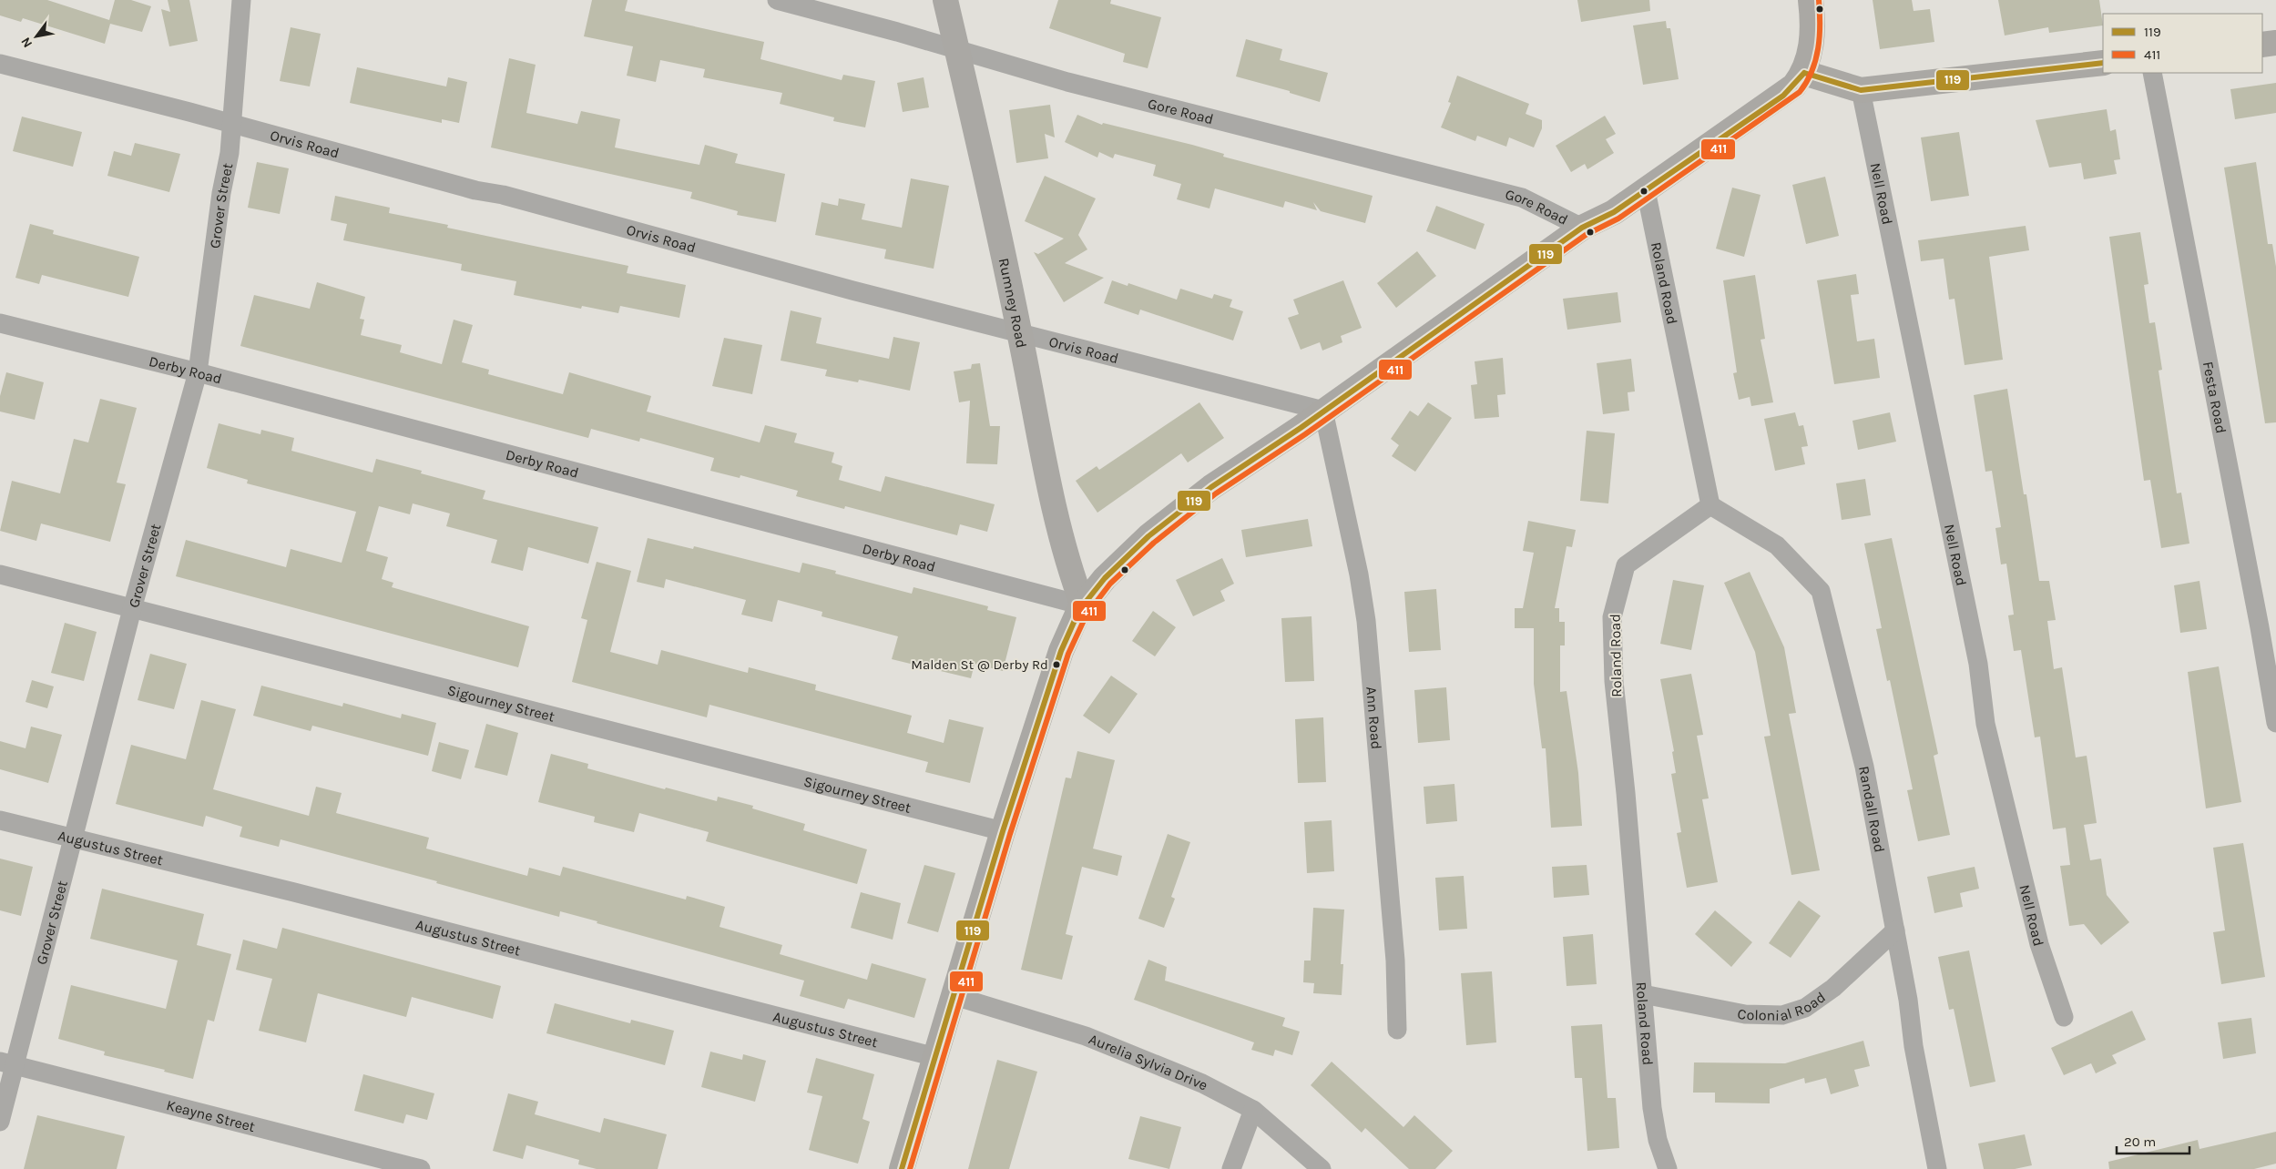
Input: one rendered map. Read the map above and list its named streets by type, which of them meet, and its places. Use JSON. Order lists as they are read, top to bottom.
{
  "streets": {
    "street": [
      "Gore Road",
      "Orvis Road",
      "Nell Road",
      "Grover Street",
      "Roland Road",
      "Rumney Road",
      "Derby Road",
      "Festa Road",
      "Sigourney Street",
      "Ann Road",
      "Randall Road",
      "Augustus Street",
      "Colonial Road",
      "Aurelia Sylvia Drive",
      "Keayne Street"
    ]
  },
  "crossings": [
    ["Gore Road", "Rumney Road"],
    ["Orvis Road", "Grover Street"],
    ["Orvis Road", "Rumney Road"],
    ["Orvis Road", "Ann Road"],
    ["Grover Street", "Derby Road"],
    ["Grover Street", "Sigourney Street"],
    ["Grover Street", "Augustus Street"],
    ["Grover Street", "Keayne Street"],
    ["Roland Road", "Randall Road"],
    ["Roland Road", "Colonial Road"],
    ["Rumney Road", "Derby Road"],
    ["Randall Road", "Colonial Road"]
  ],
  "places": ["Malden St @ Derby Rd"],
  "lines": ["transit line 411", "transit line 119"],
  "legend": ["119", "411"],
  "scale_bar": "20 m",
  "north": "bottom left"
}
